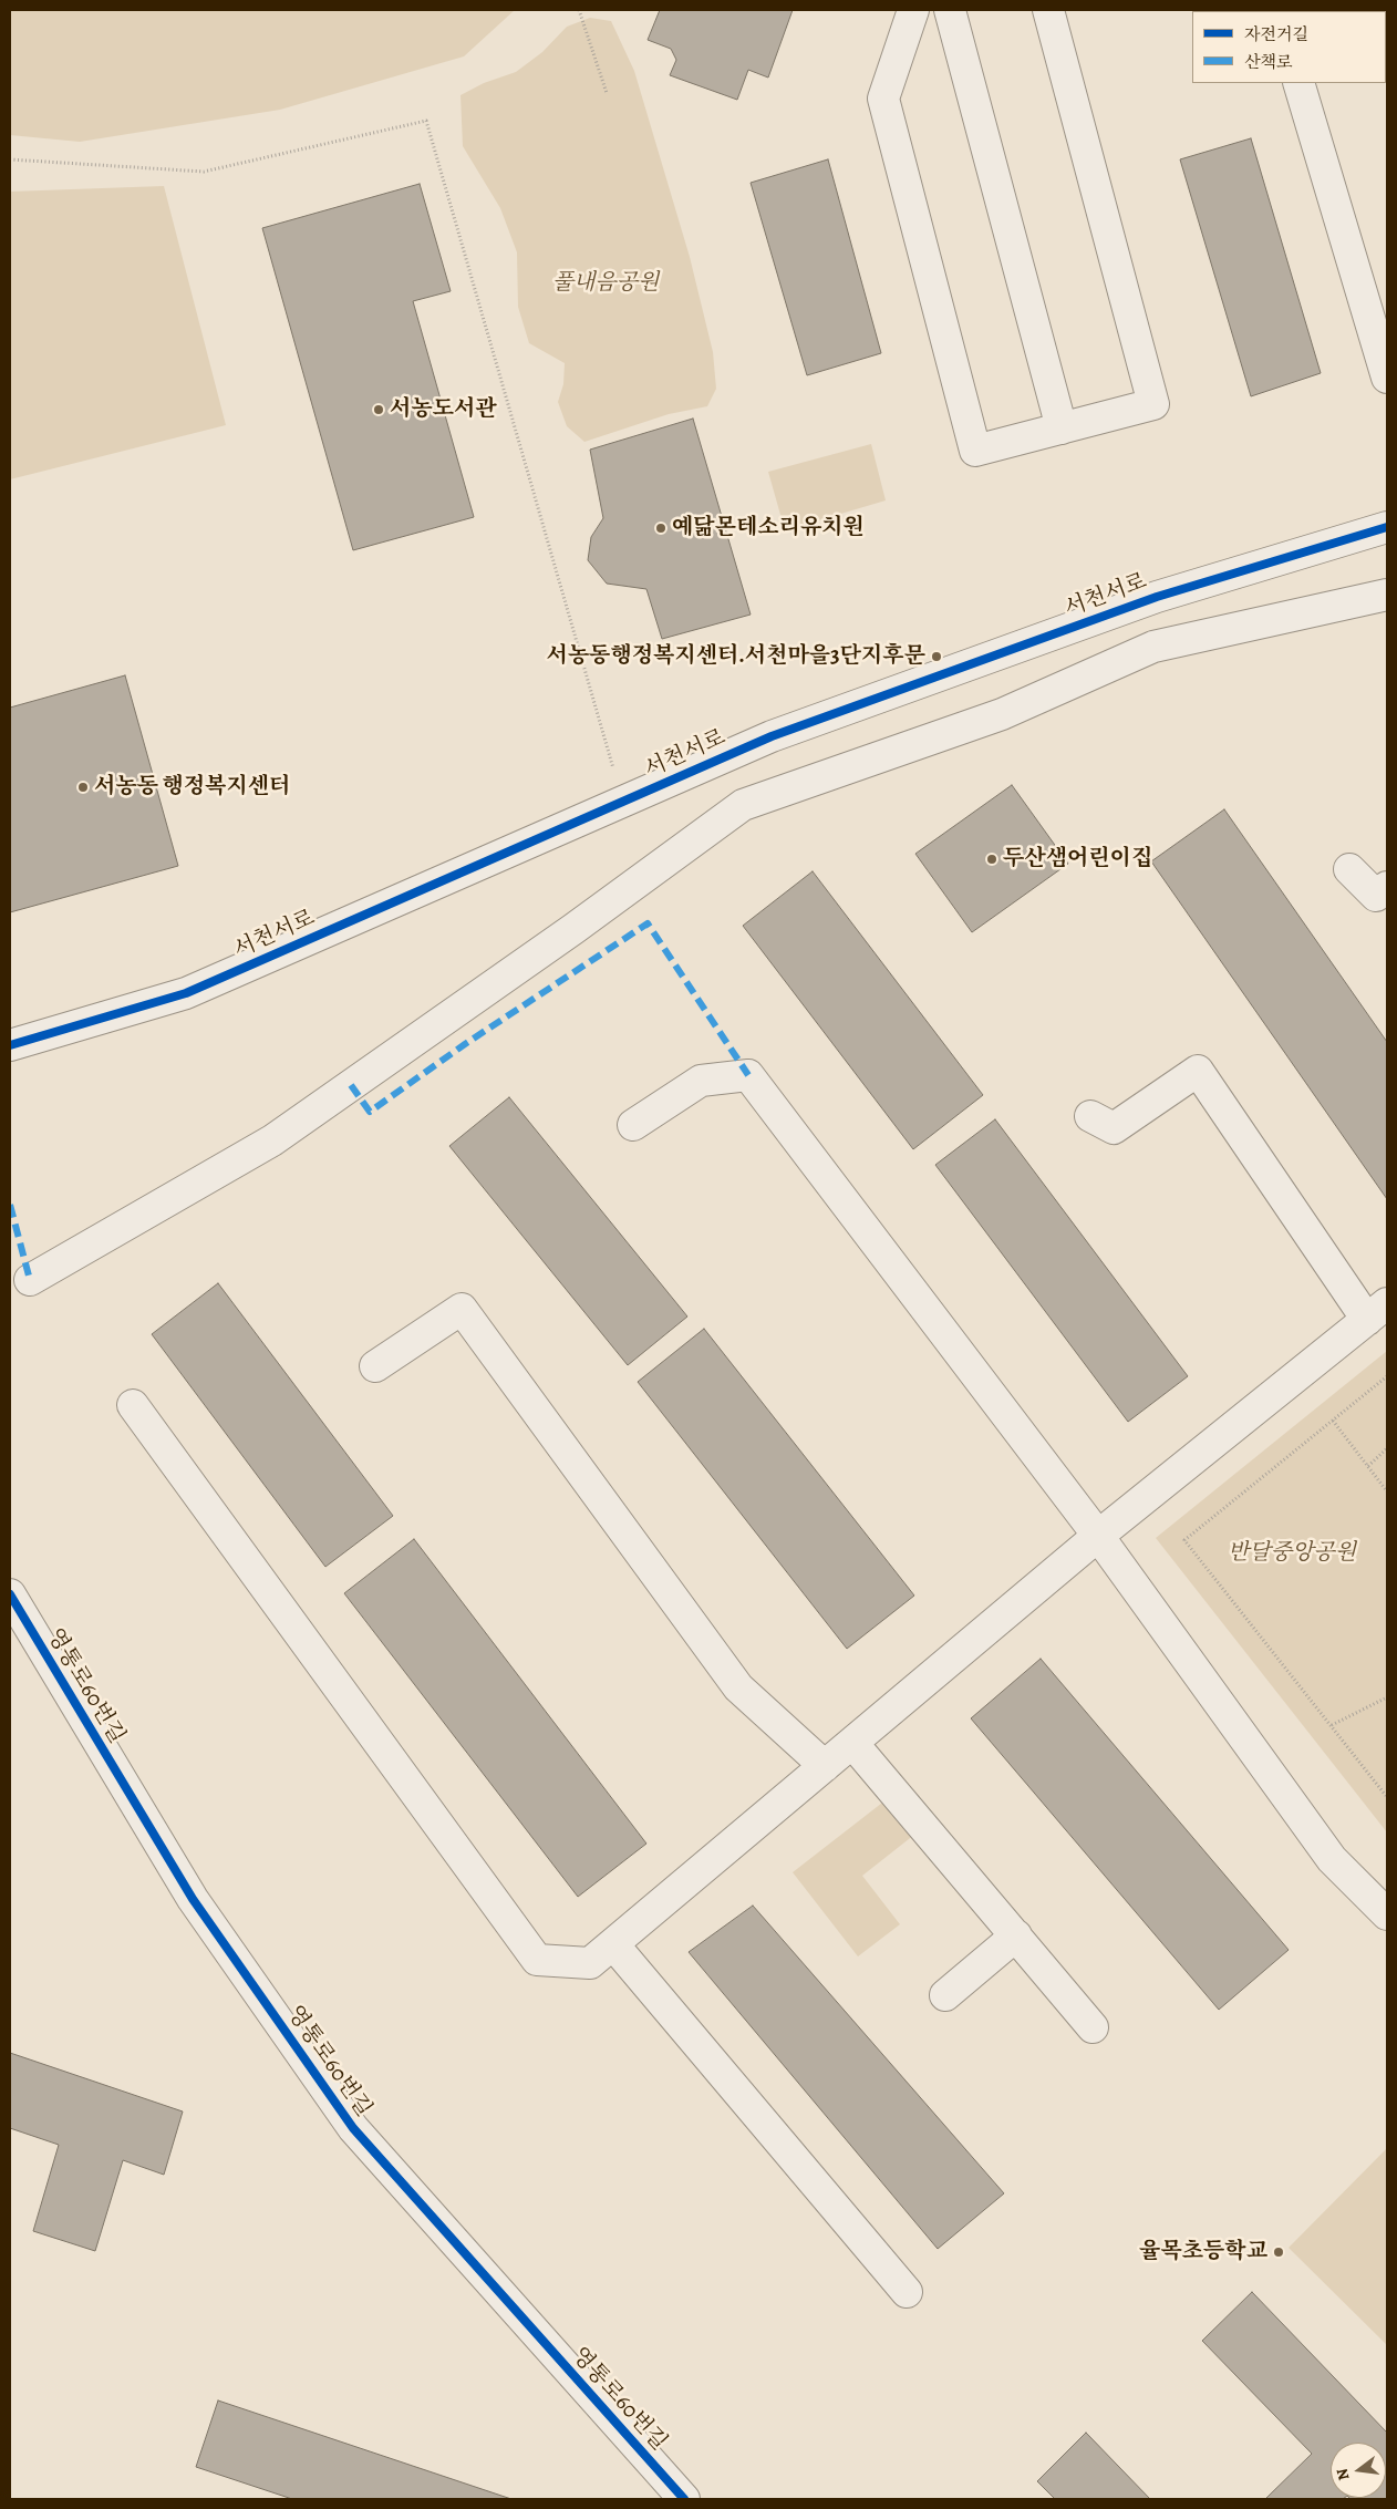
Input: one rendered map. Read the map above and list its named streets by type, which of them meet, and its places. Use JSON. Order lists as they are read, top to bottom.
{
  "streets": {
    "street": ["서천서로", "영통로60번길"]
  },
  "parks": ["풀내음공원", "반달중앙공원"],
  "places": [
    "서농도서관",
    "예닮몬테소리유치원",
    "서농동행정복지센터.서천마을3단지후문",
    "서농동 행정복지센터",
    "두산샘어린이집",
    "율목초등학교"
  ],
  "legend": ["자전거길", "산책로"],
  "north": "left"
}
